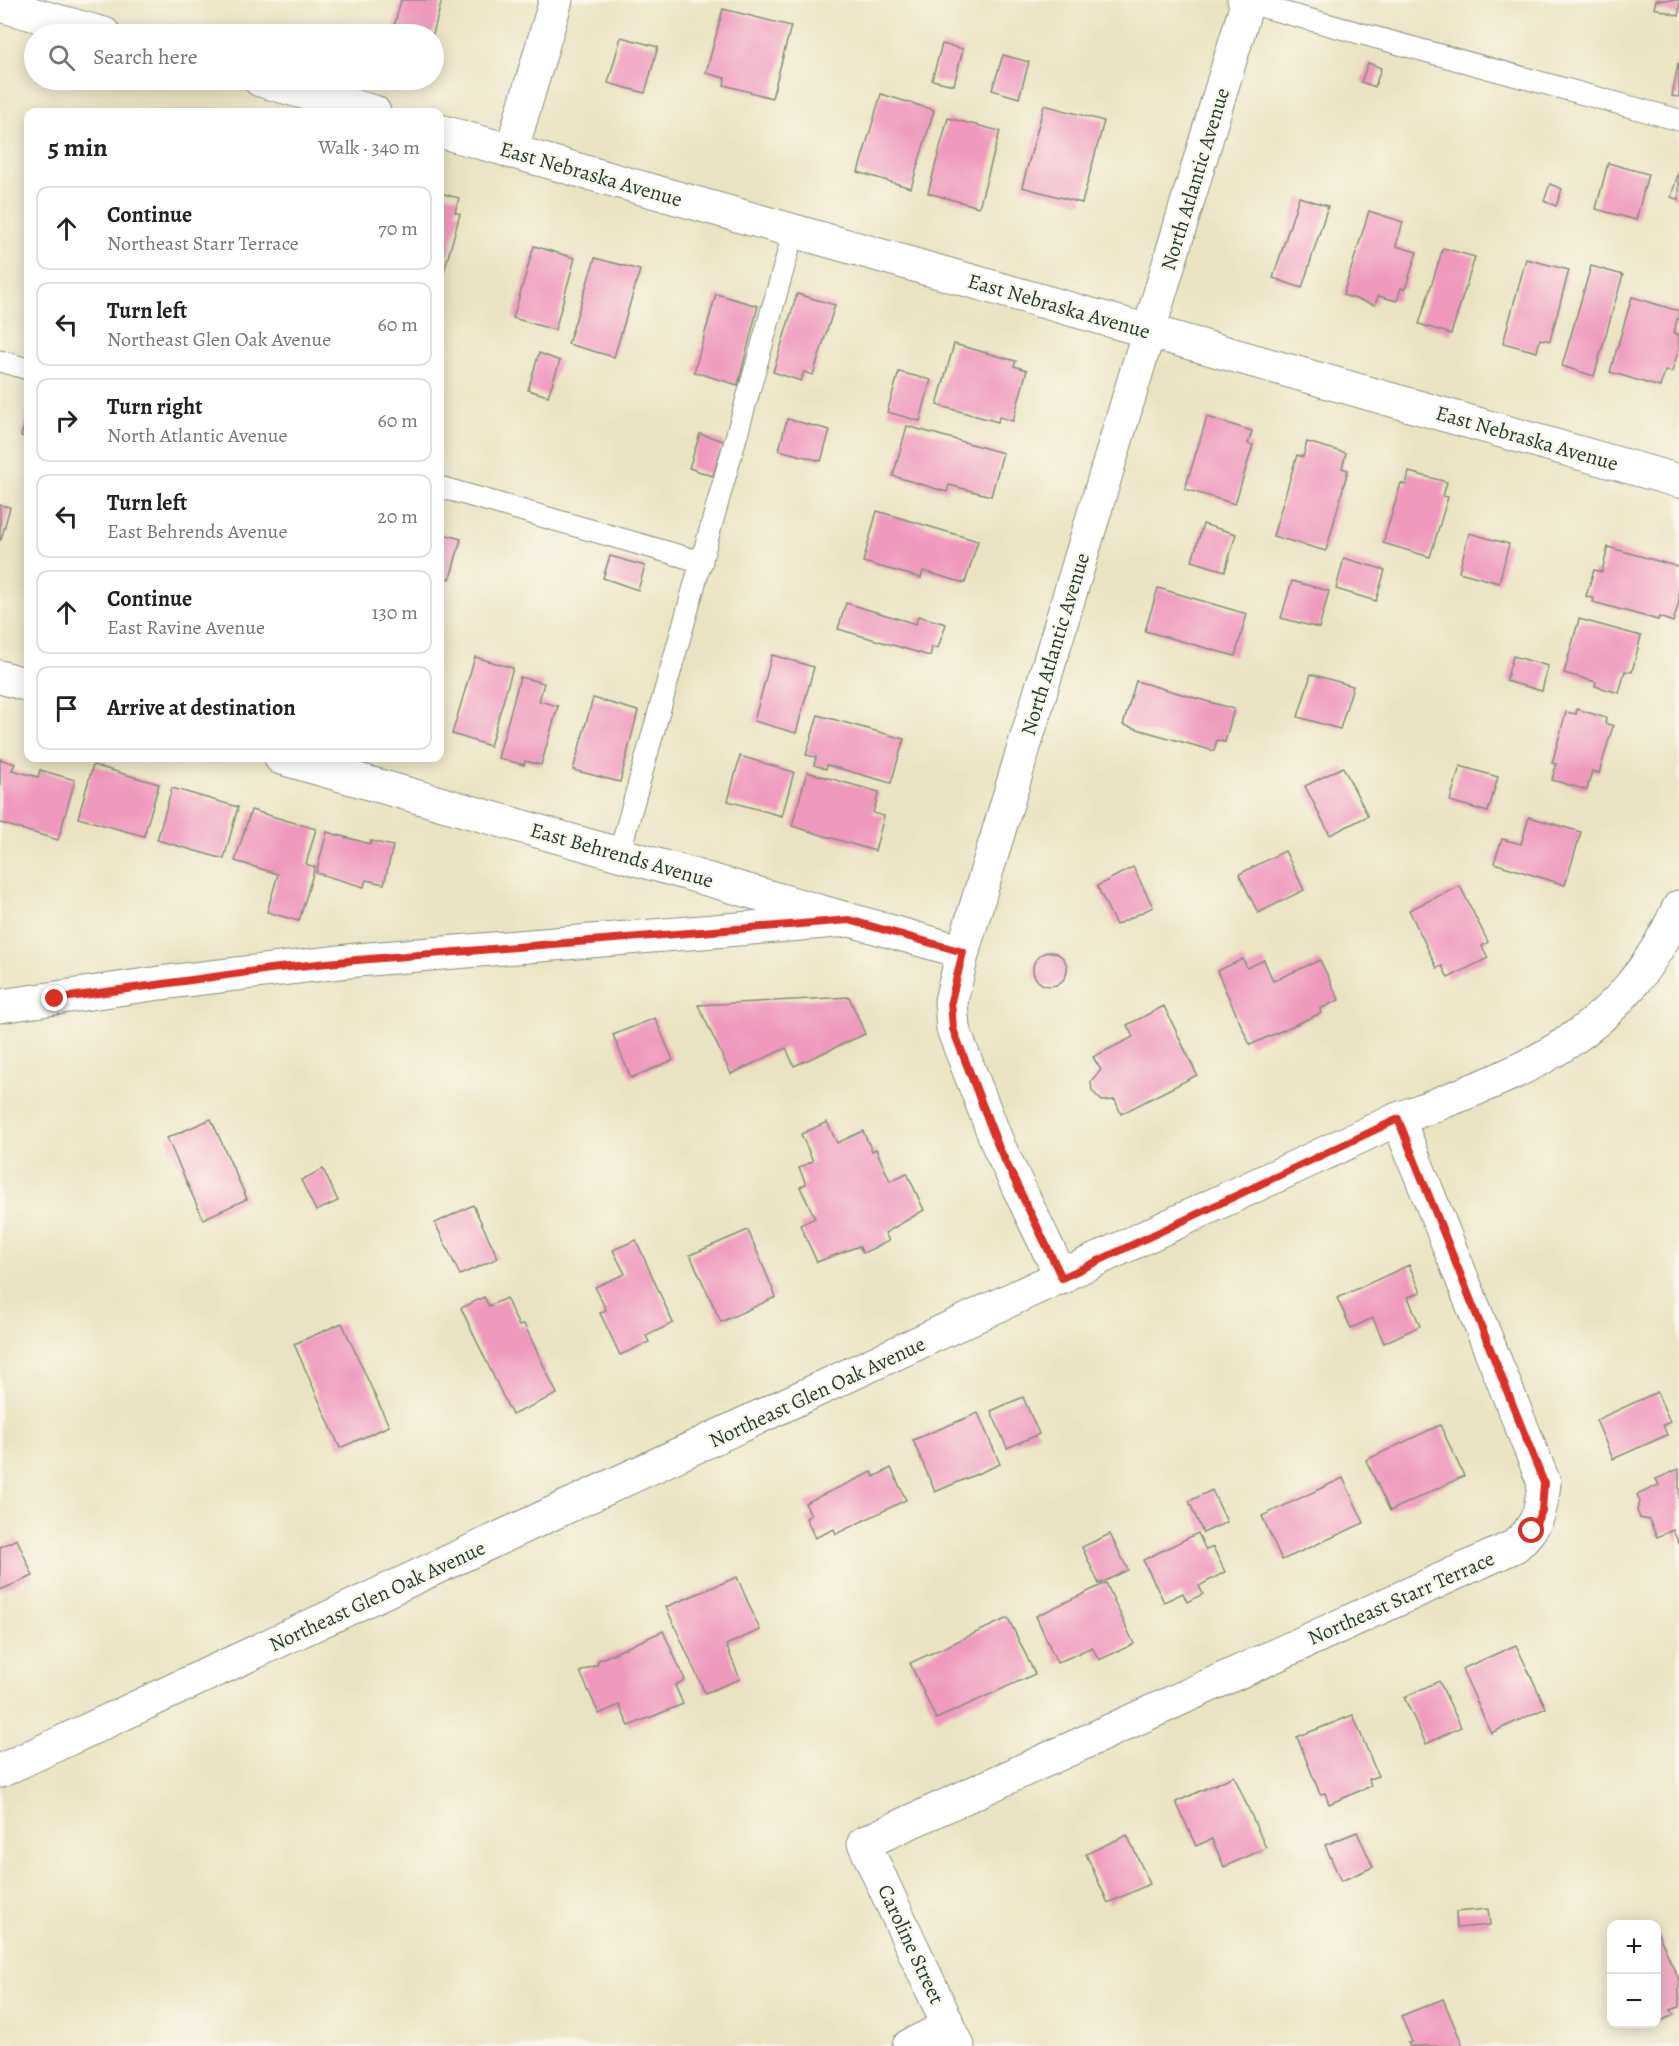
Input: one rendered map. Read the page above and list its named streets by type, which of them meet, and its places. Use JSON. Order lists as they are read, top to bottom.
{
  "streets": {
    "street": [
      "East Nebraska Avenue",
      "North Atlantic Avenue",
      "East Behrends Avenue",
      "Northeast Glen Oak Avenue",
      "Northeast Starr Terrace",
      "Caroline Street"
    ]
  },
  "crossings": [
    ["East Nebraska Avenue", "North Atlantic Avenue"],
    ["North Atlantic Avenue", "East Behrends Avenue"],
    ["North Atlantic Avenue", "Northeast Glen Oak Avenue"],
    ["Northeast Glen Oak Avenue", "Northeast Starr Terrace"],
    ["Northeast Starr Terrace", "Caroline Street"]
  ],
  "page": {
    "search": "Search here",
    "heading": ["5 min", "Walk · 340 m"],
    "list": [
      ["Continue", "Northeast Starr Terrace", "70 m"],
      ["Turn left", "Northeast Glen Oak Avenue", "60 m"],
      ["Turn right", "North Atlantic Avenue", "60 m"],
      ["Turn left", "East Behrends Avenue", "20 m"],
      ["Continue", "East Ravine Avenue", "130 m"],
      "Arrive at destination"
    ],
    "map_buttons": ["+", "−"]
  }
}
